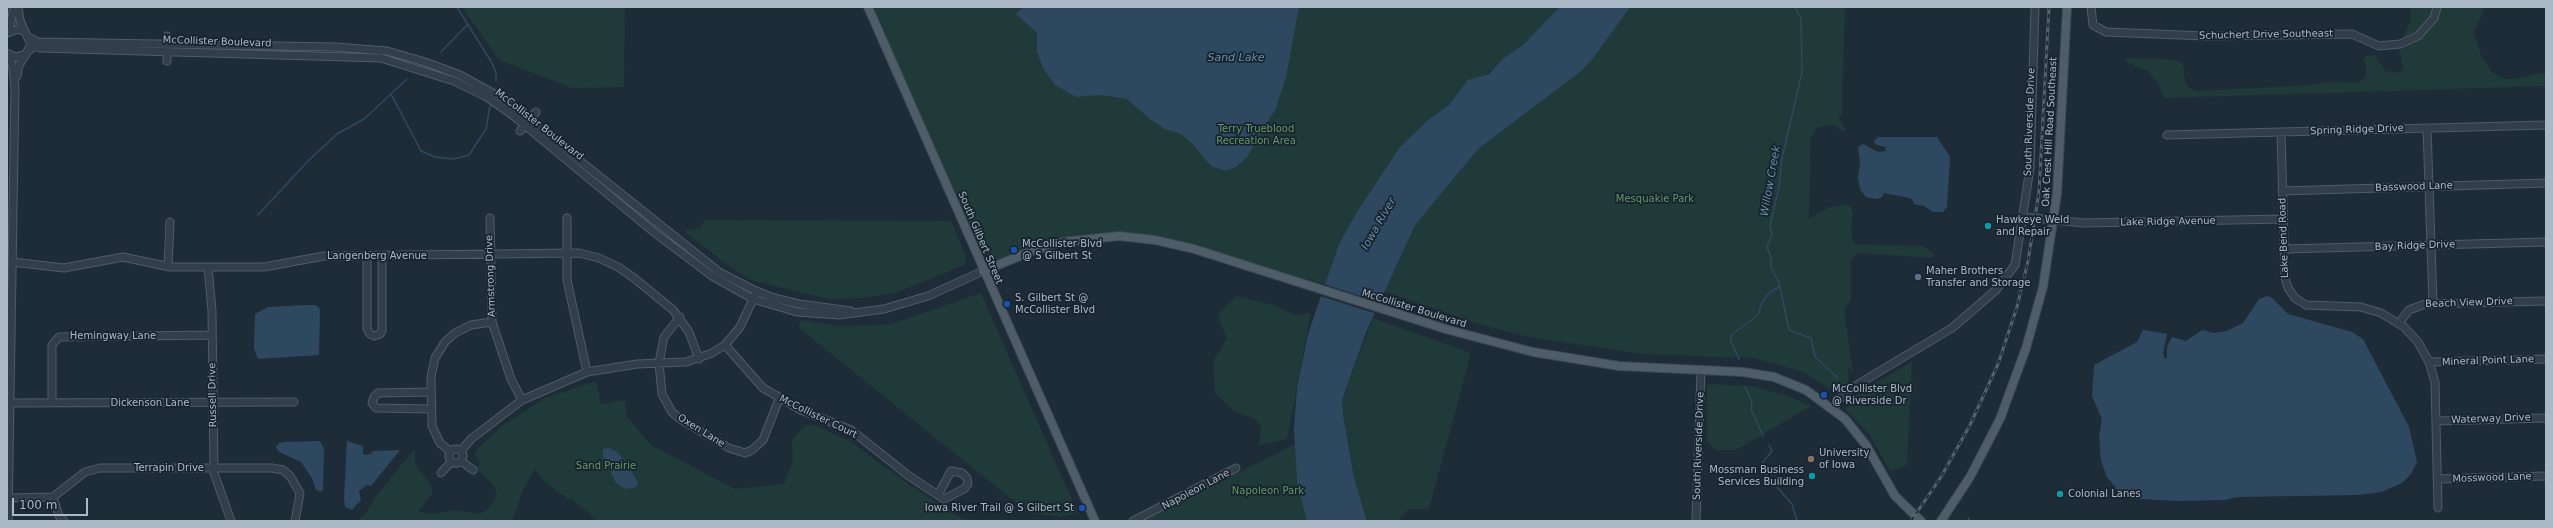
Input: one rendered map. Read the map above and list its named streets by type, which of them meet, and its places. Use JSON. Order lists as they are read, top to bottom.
{
  "streets": {
    "main road": ["McCollister Boulevard", "Oak Crest Hill Road Southeast", "South Gilbert Street"],
    "street": [
      "Schuchert Drive Southeast",
      "South Riverside Drive",
      "Spring Ridge Drive",
      "Basswood Lane",
      "Lake Ridge Avenue",
      "Lake Bend Road",
      "Bay Ridge Drive",
      "Langenberg Avenue",
      "Armstrong Drive",
      "Beach View Drive",
      "Hemingway Lane",
      "Mineral Point Lane",
      "Russell Drive",
      "Dickenson Lane",
      "McCollister Court",
      "Waterway Drive",
      "Oxen Lane",
      "Terrapin Drive",
      "Mosswood Lane",
      "Napoleon Lane"
    ]
  },
  "crossings": [
    ["McCollister Boulevard", "South Riverside Drive"],
    ["McCollister Boulevard", "South Gilbert Street"],
    ["South Riverside Drive", "Lake Ridge Avenue"],
    ["Spring Ridge Drive", "Lake Bend Road"],
    ["Oak Crest Hill Road Southeast", "Lake Ridge Avenue"],
    ["Basswood Lane", "Lake Bend Road"],
    ["Lake Ridge Avenue", "Lake Bend Road"],
    ["Lake Bend Road", "Bay Ridge Drive"],
    ["Lake Bend Road", "Beach View Drive"],
    ["Lake Bend Road", "Mineral Point Lane"],
    ["Lake Bend Road", "Waterway Drive"],
    ["Lake Bend Road", "Mosswood Lane"],
    ["Langenberg Avenue", "Armstrong Drive"],
    ["Langenberg Avenue", "Russell Drive"],
    ["Langenberg Avenue", "Oxen Lane"],
    ["Hemingway Lane", "Russell Drive"],
    ["Hemingway Lane", "Dickenson Lane"],
    ["Russell Drive", "Dickenson Lane"],
    ["Russell Drive", "Terrapin Drive"],
    ["McCollister Court", "Oxen Lane"]
  ],
  "water": ["Sand Lake", "Willow Creek", "Iowa River"],
  "parks": [
    "Terry Trueblood Recreation Area",
    "Mesquakie Park",
    "Sand Prairie",
    "Napoleon Park"
  ],
  "places": [
    "Hawkeye Weld and Repair",
    "McCollister Blvd @ S Gilbert St",
    "Maher Brothers Transfer and Storage",
    "S. Gilbert St @ McCollister Blvd",
    "McCollister Blvd @ Riverside Dr",
    "University of Iowa",
    "Mossman Business Services Building",
    "Colonial Lanes",
    "Iowa River Trail @ S Gilbert St"
  ],
  "scale_bar": "100 m"
}
